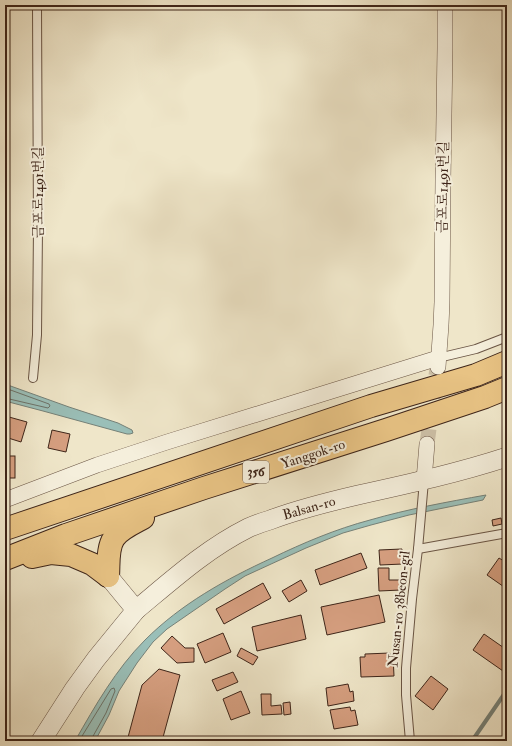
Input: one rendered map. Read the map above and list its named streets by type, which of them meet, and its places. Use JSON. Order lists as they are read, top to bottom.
{
  "streets": {
    "highway": ["Yanggok-ro", "356"],
    "street": ["금포로1491번길", "Balsan-ro"],
    "lane": ["Nusan-ro 38beon-gil"]
  },
  "crossings": [
    ["Balsan-ro", "Nusan-ro 38beon-gil"]
  ]
}
